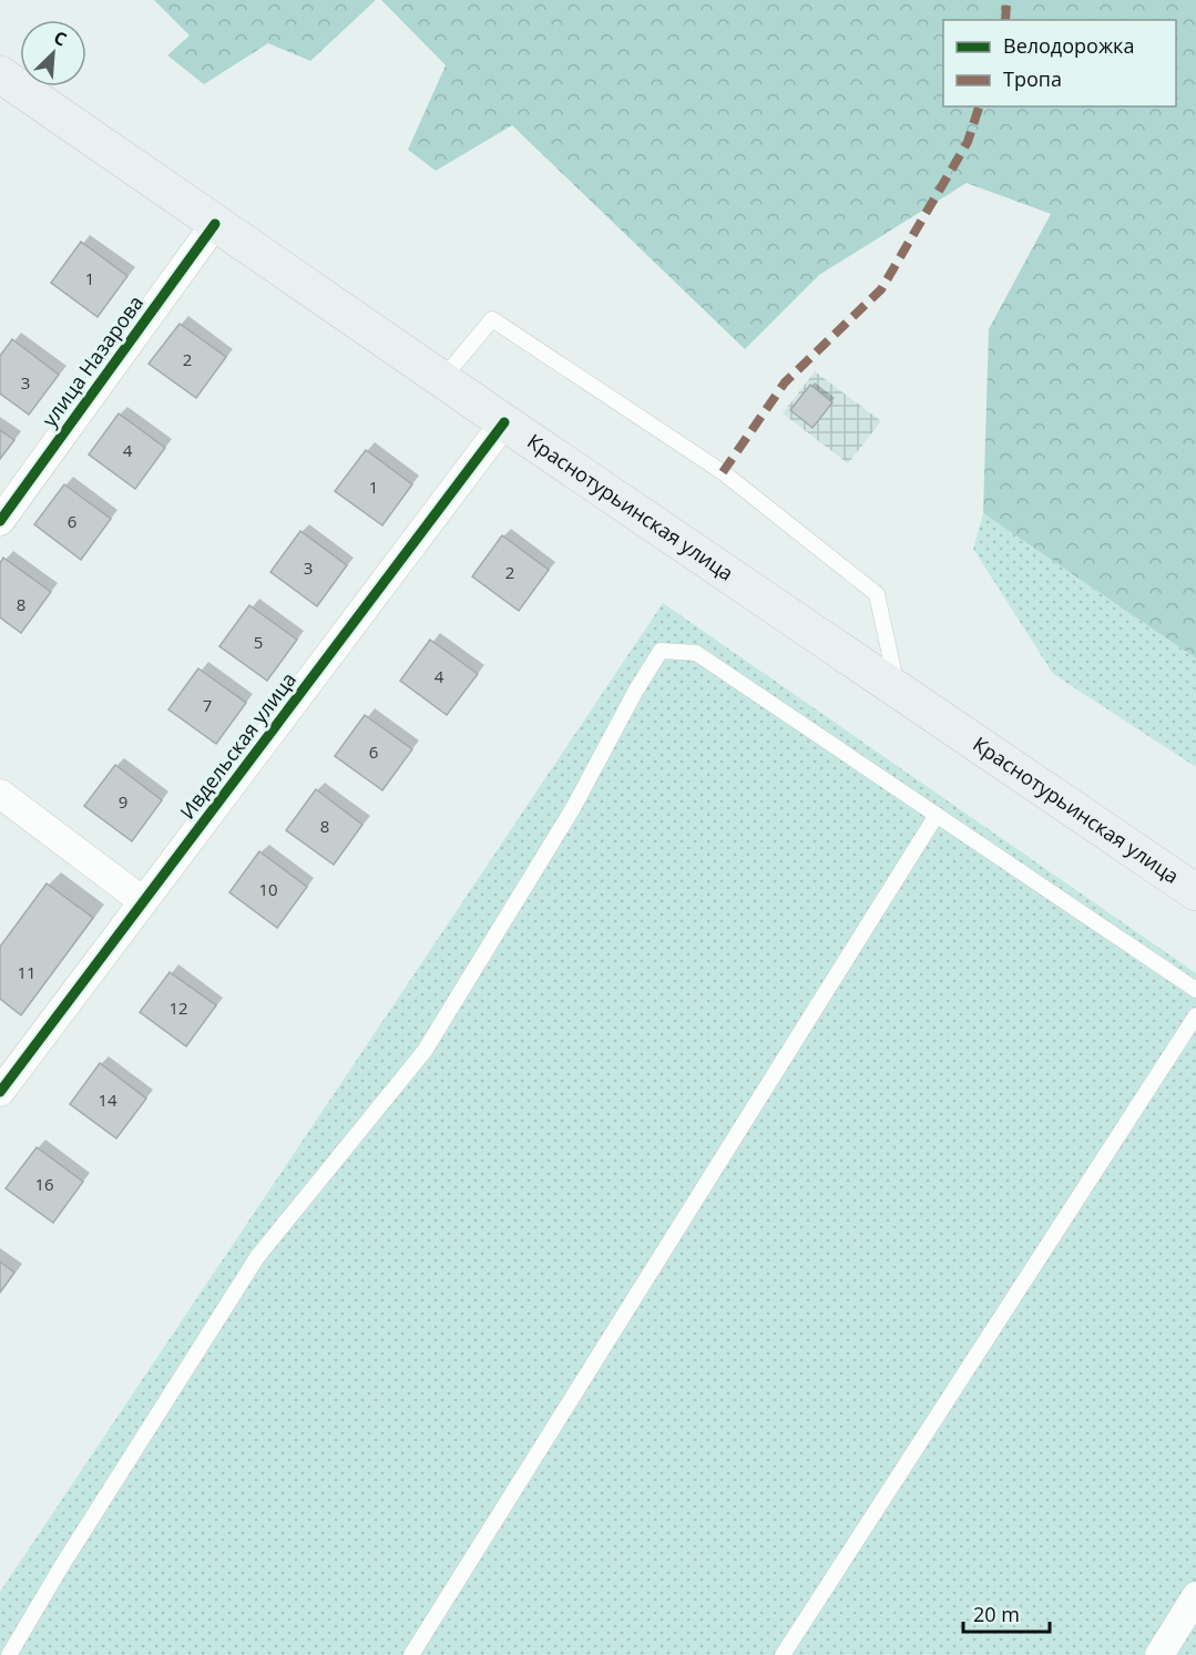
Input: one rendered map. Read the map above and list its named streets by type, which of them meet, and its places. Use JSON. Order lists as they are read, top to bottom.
{
  "streets": {
    "main road": ["Краснотурьинская улица"],
    "street": ["улица Назарова", "Ивдельская улица"]
  },
  "crossings": [
    ["улица Назарова", "Краснотурьинская улица"],
    ["Краснотурьинская улица", "Ивдельская улица"]
  ],
  "house_numbers": [
    "1",
    "2",
    "3",
    "4",
    "1",
    "6",
    "3",
    "2",
    "8",
    "5",
    "4",
    "7",
    "6",
    "9",
    "8",
    "10",
    "11",
    "12",
    "14",
    "16"
  ],
  "legend": ["Велодорожка", "Тропа"],
  "scale_bar": "20 m",
  "north": "top right"
}
